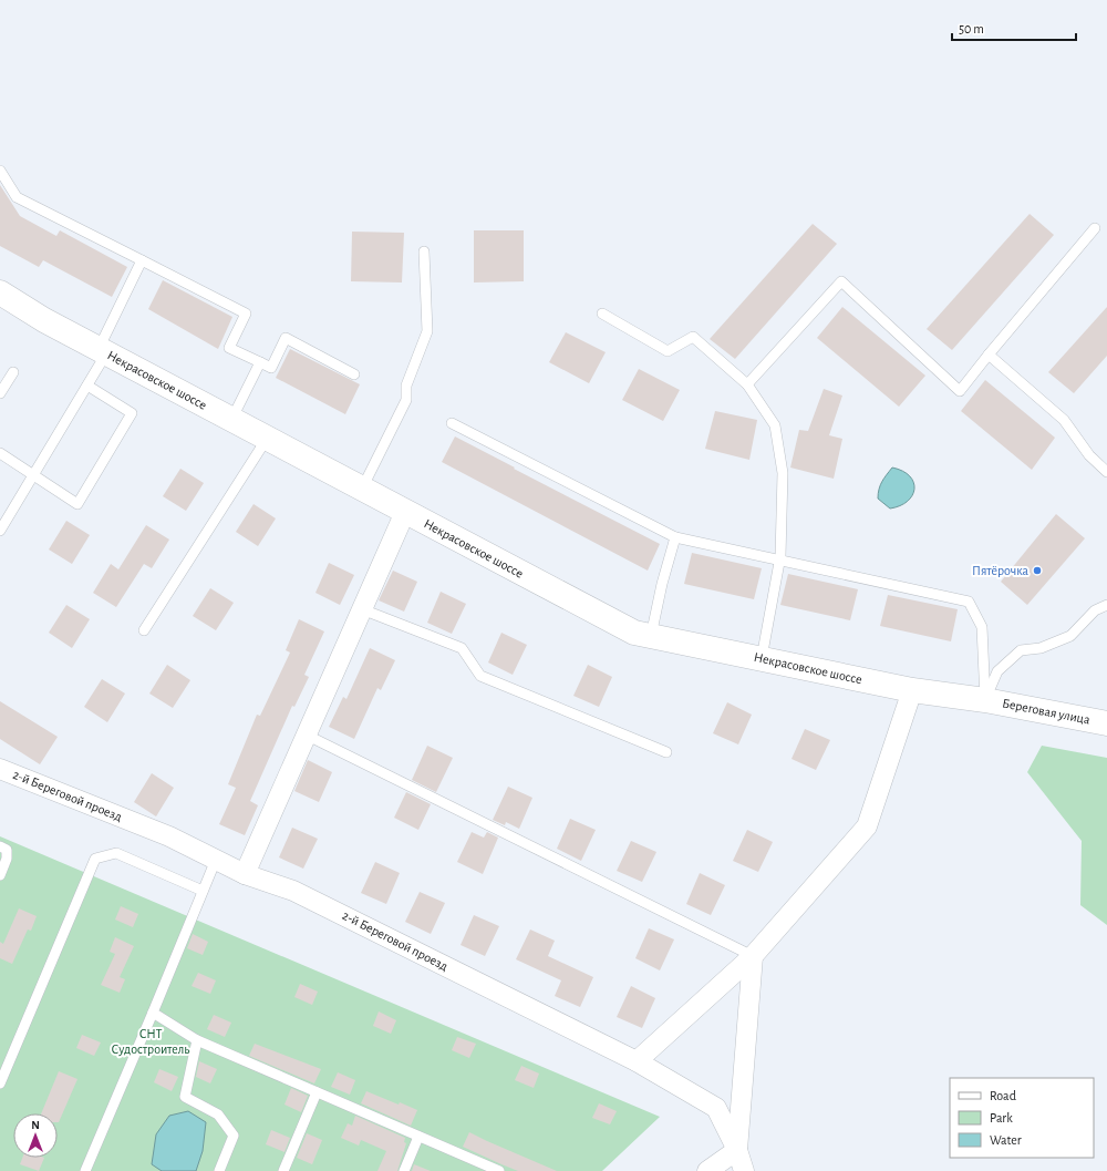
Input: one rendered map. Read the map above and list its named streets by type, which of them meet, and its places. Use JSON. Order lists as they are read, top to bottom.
{
  "streets": {
    "main road": ["Некрасовское шоссе", "Береговая улица"],
    "street": ["2-й Береговой проезд"]
  },
  "crossings": [
    ["Некрасовское шоссе", "Береговая улица"]
  ],
  "parks": ["СНТ Судостроитель"],
  "places": ["Пятёрочка"],
  "legend": ["Road", "Park", "Water"],
  "scale_bar": "50 m",
  "north": "top"
}
